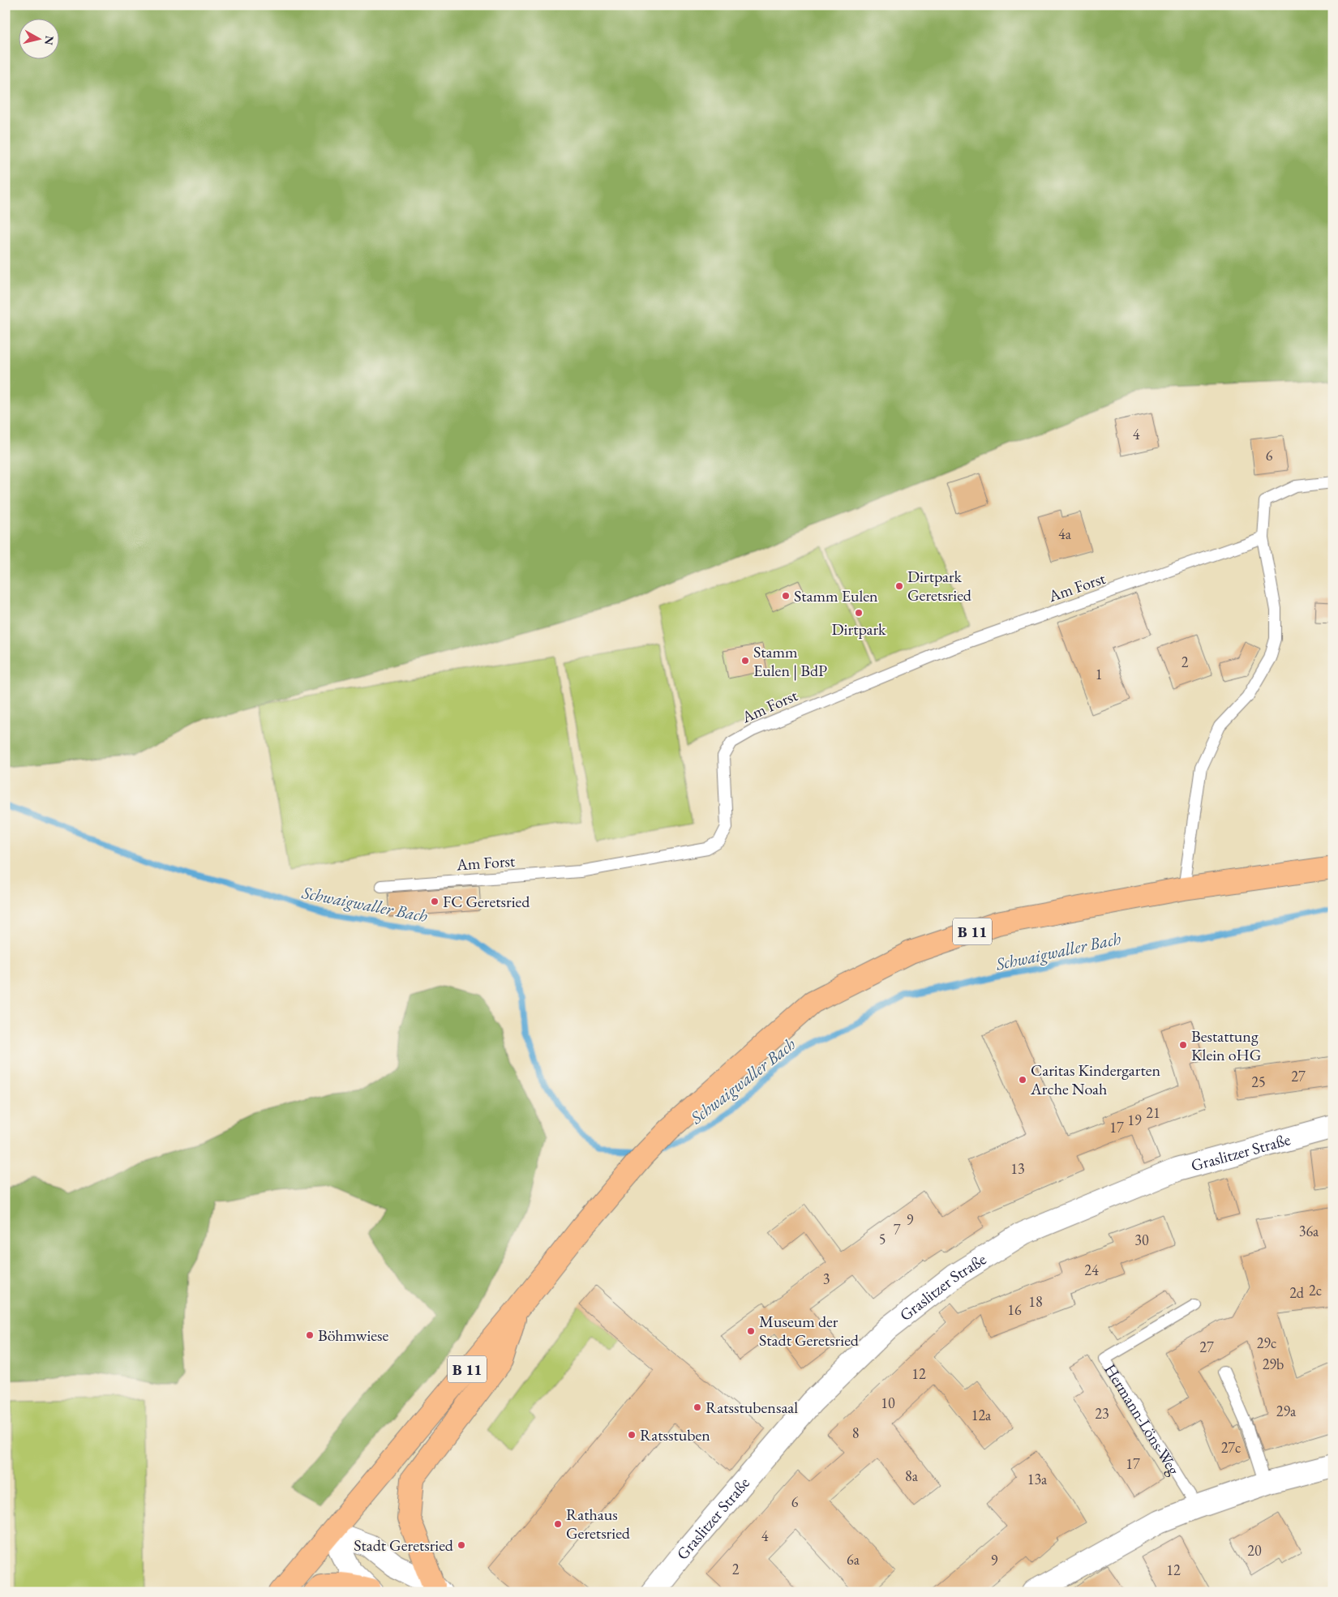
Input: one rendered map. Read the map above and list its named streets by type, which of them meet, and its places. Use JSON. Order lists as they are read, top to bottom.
{
  "streets": {
    "main road": ["B 11"],
    "street": ["Graslitzer Straße"],
    "lane": ["Am Forst", "Hermann-Löns-Weg"]
  },
  "water": ["Schwaigwaller Bach"],
  "places": [
    "Dirtpark Geretsried",
    "Stamm Eulen",
    "Dirtpark",
    "Stamm Eulen | BdP",
    "FC Geretsried",
    "Bestattung Klein oHG",
    "Caritas Kindergarten Arche Noah",
    "Museum der Stadt Geretsried",
    "Böhmwiese",
    "Ratsstubensaal",
    "Ratsstuben",
    "Rathaus Geretsried",
    "Stadt Geretsried"
  ],
  "house_numbers": [
    "4",
    "6",
    "4a",
    "2",
    "1",
    "27",
    "25",
    "21",
    "19",
    "17",
    "13",
    "9",
    "7",
    "36a",
    "5",
    "30",
    "24",
    "3",
    "2c",
    "2d",
    "18",
    "16",
    "29c",
    "27",
    "29b",
    "12",
    "10",
    "29a",
    "23",
    "12a",
    "8",
    "27c",
    "17",
    "8a",
    "13a",
    "6",
    "4",
    "20",
    "6a",
    "9",
    "2",
    "12"
  ],
  "north": "right"
}
